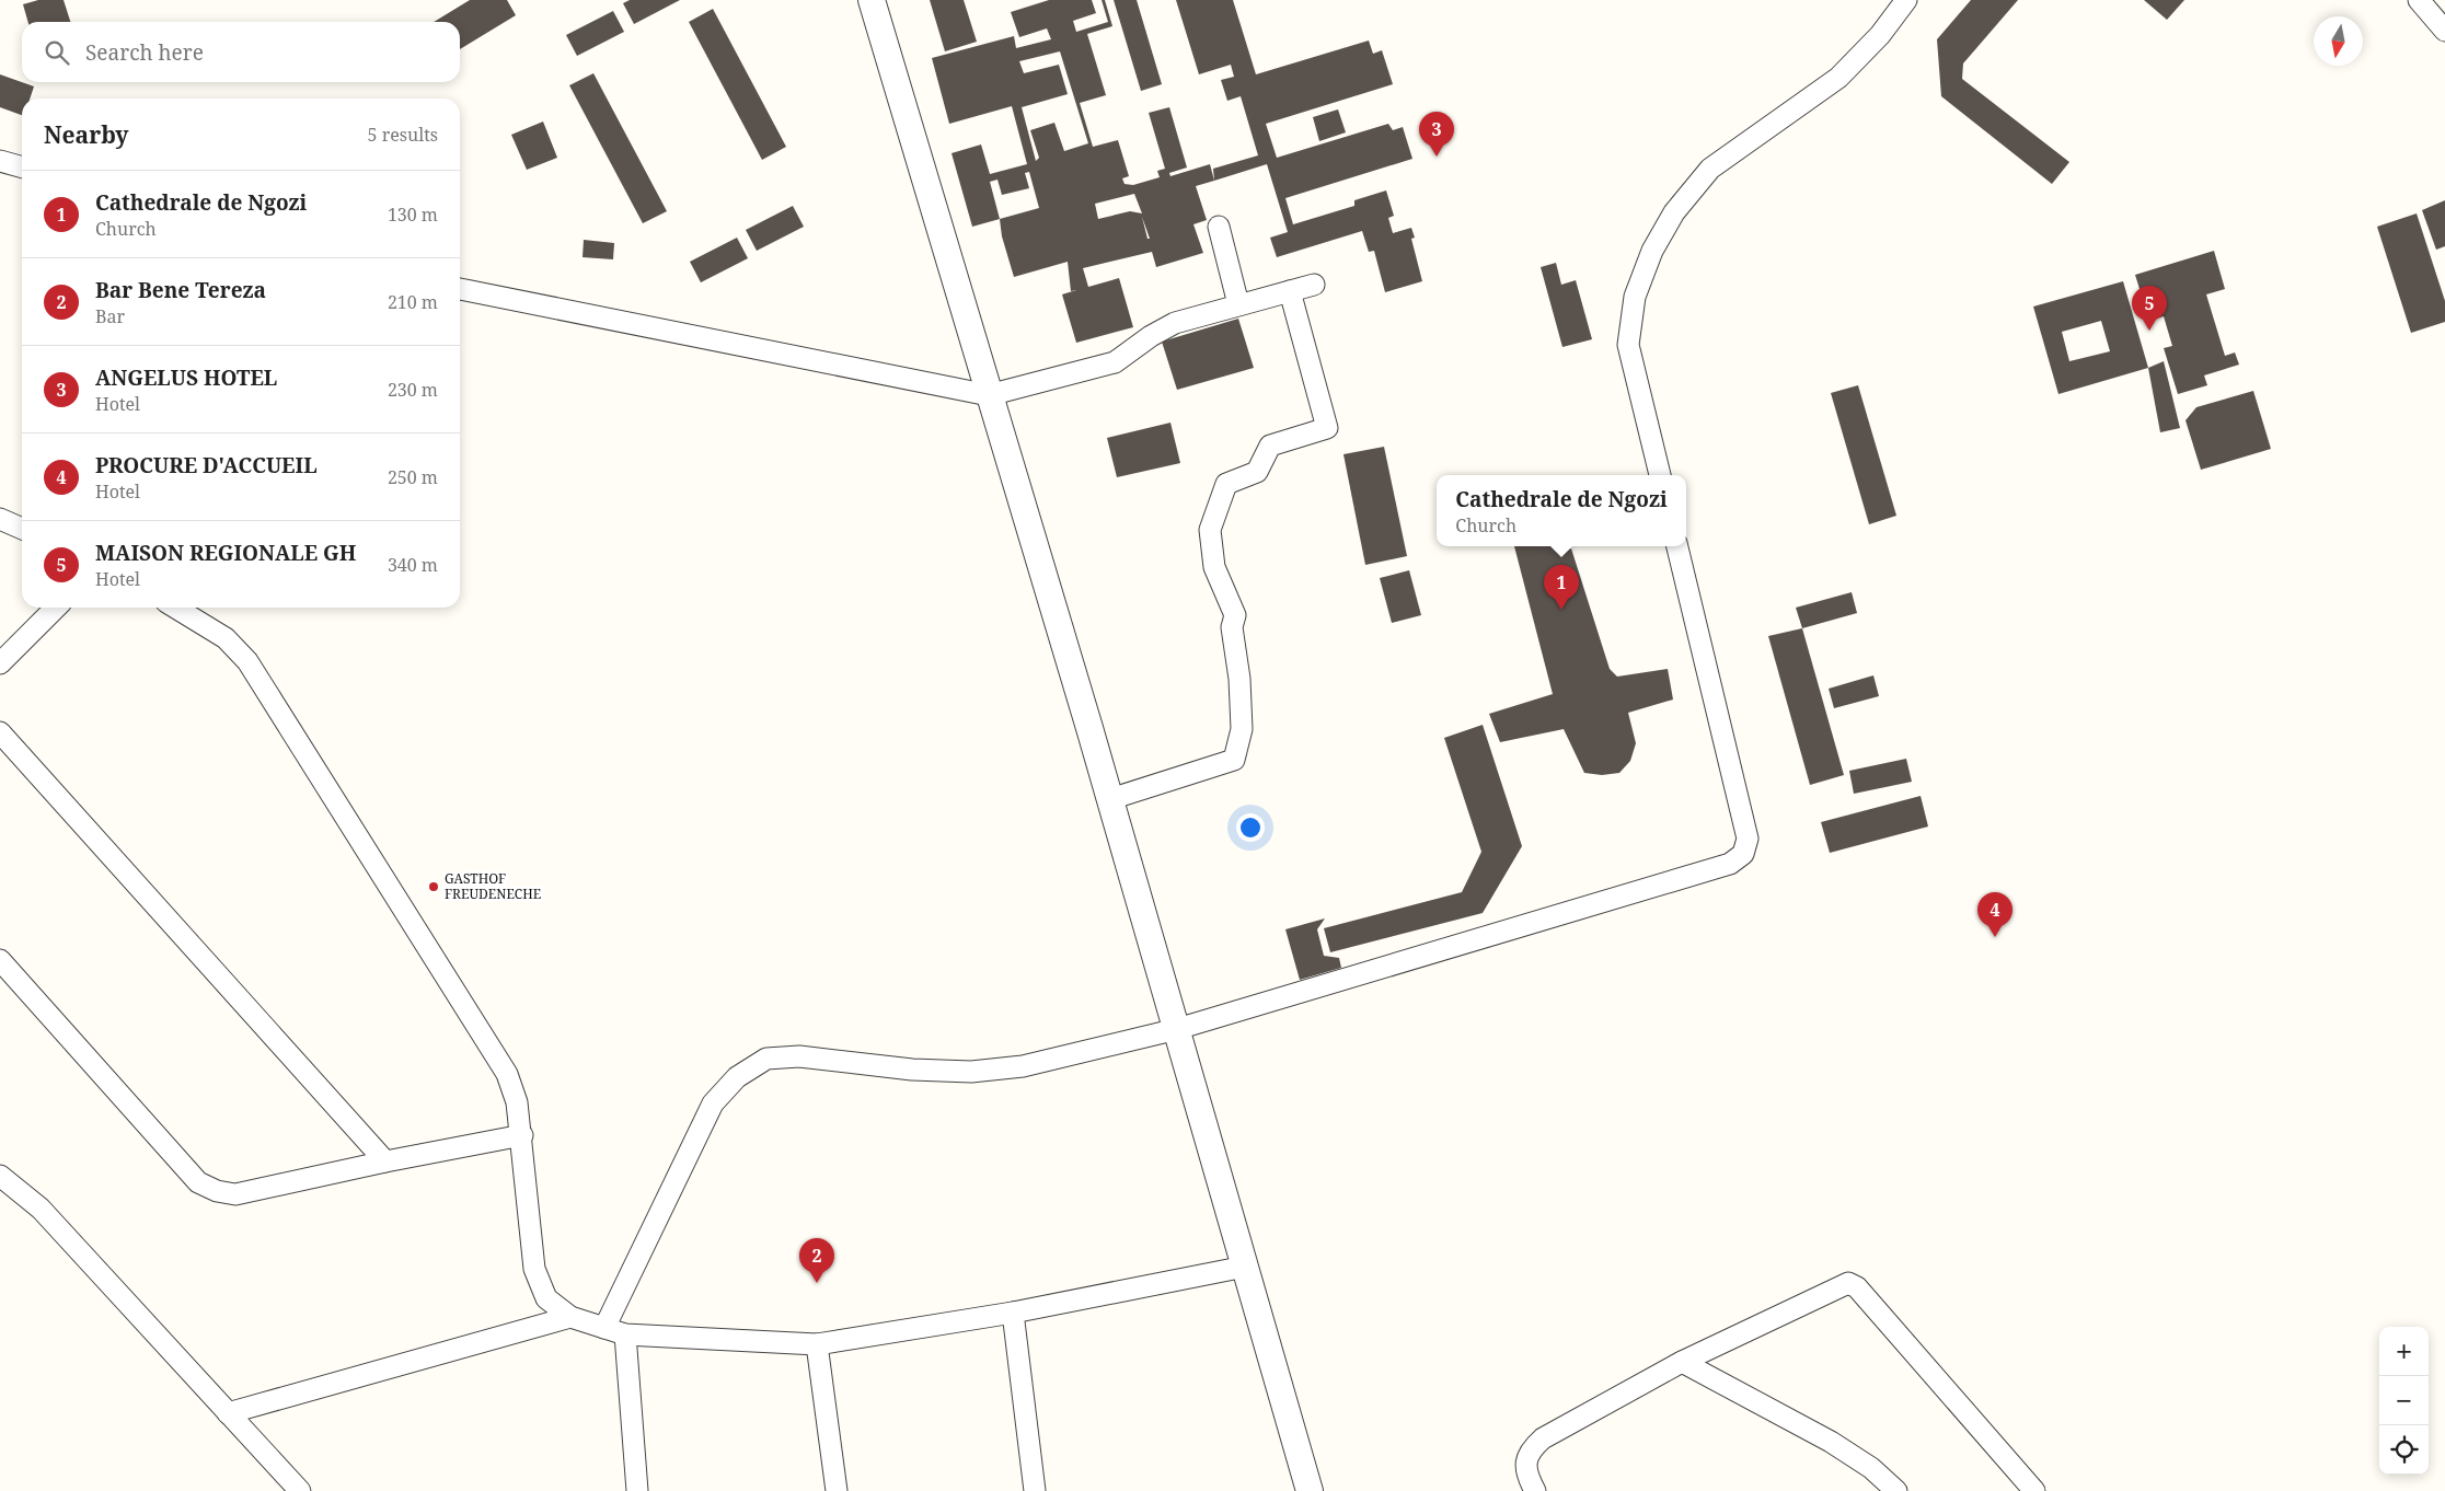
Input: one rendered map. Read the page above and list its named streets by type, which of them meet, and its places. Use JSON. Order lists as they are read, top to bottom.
{
  "places": ["GASTHOF FREUDENECHE"],
  "north": "bottom",
  "page": {
    "search": "Search here",
    "heading": ["Nearby", "5 results"],
    "pins": [
      "3",
      "5",
      "1",
      "4",
      "2"
    ],
    "list": [
      {
        "mark": "1",
        "name": "Cathedrale de Ngozi",
        "note": "Church",
        "value": "130 m"
      },
      {
        "mark": "2",
        "name": "Bar Bene Tereza",
        "note": "Bar",
        "value": "210 m"
      },
      {
        "mark": "3",
        "name": "ANGELUS HOTEL",
        "note": "Hotel",
        "value": "230 m"
      },
      {
        "mark": "4",
        "name": "PROCURE D'ACCUEIL",
        "note": "Hotel",
        "value": "250 m"
      },
      {
        "mark": "5",
        "name": "MAISON REGIONALE GH",
        "note": "Hotel",
        "value": "340 m"
      }
    ],
    "popup": ["Cathedrale de Ngozi", "Church"],
    "map_buttons": ["+", "−"]
  }
}
